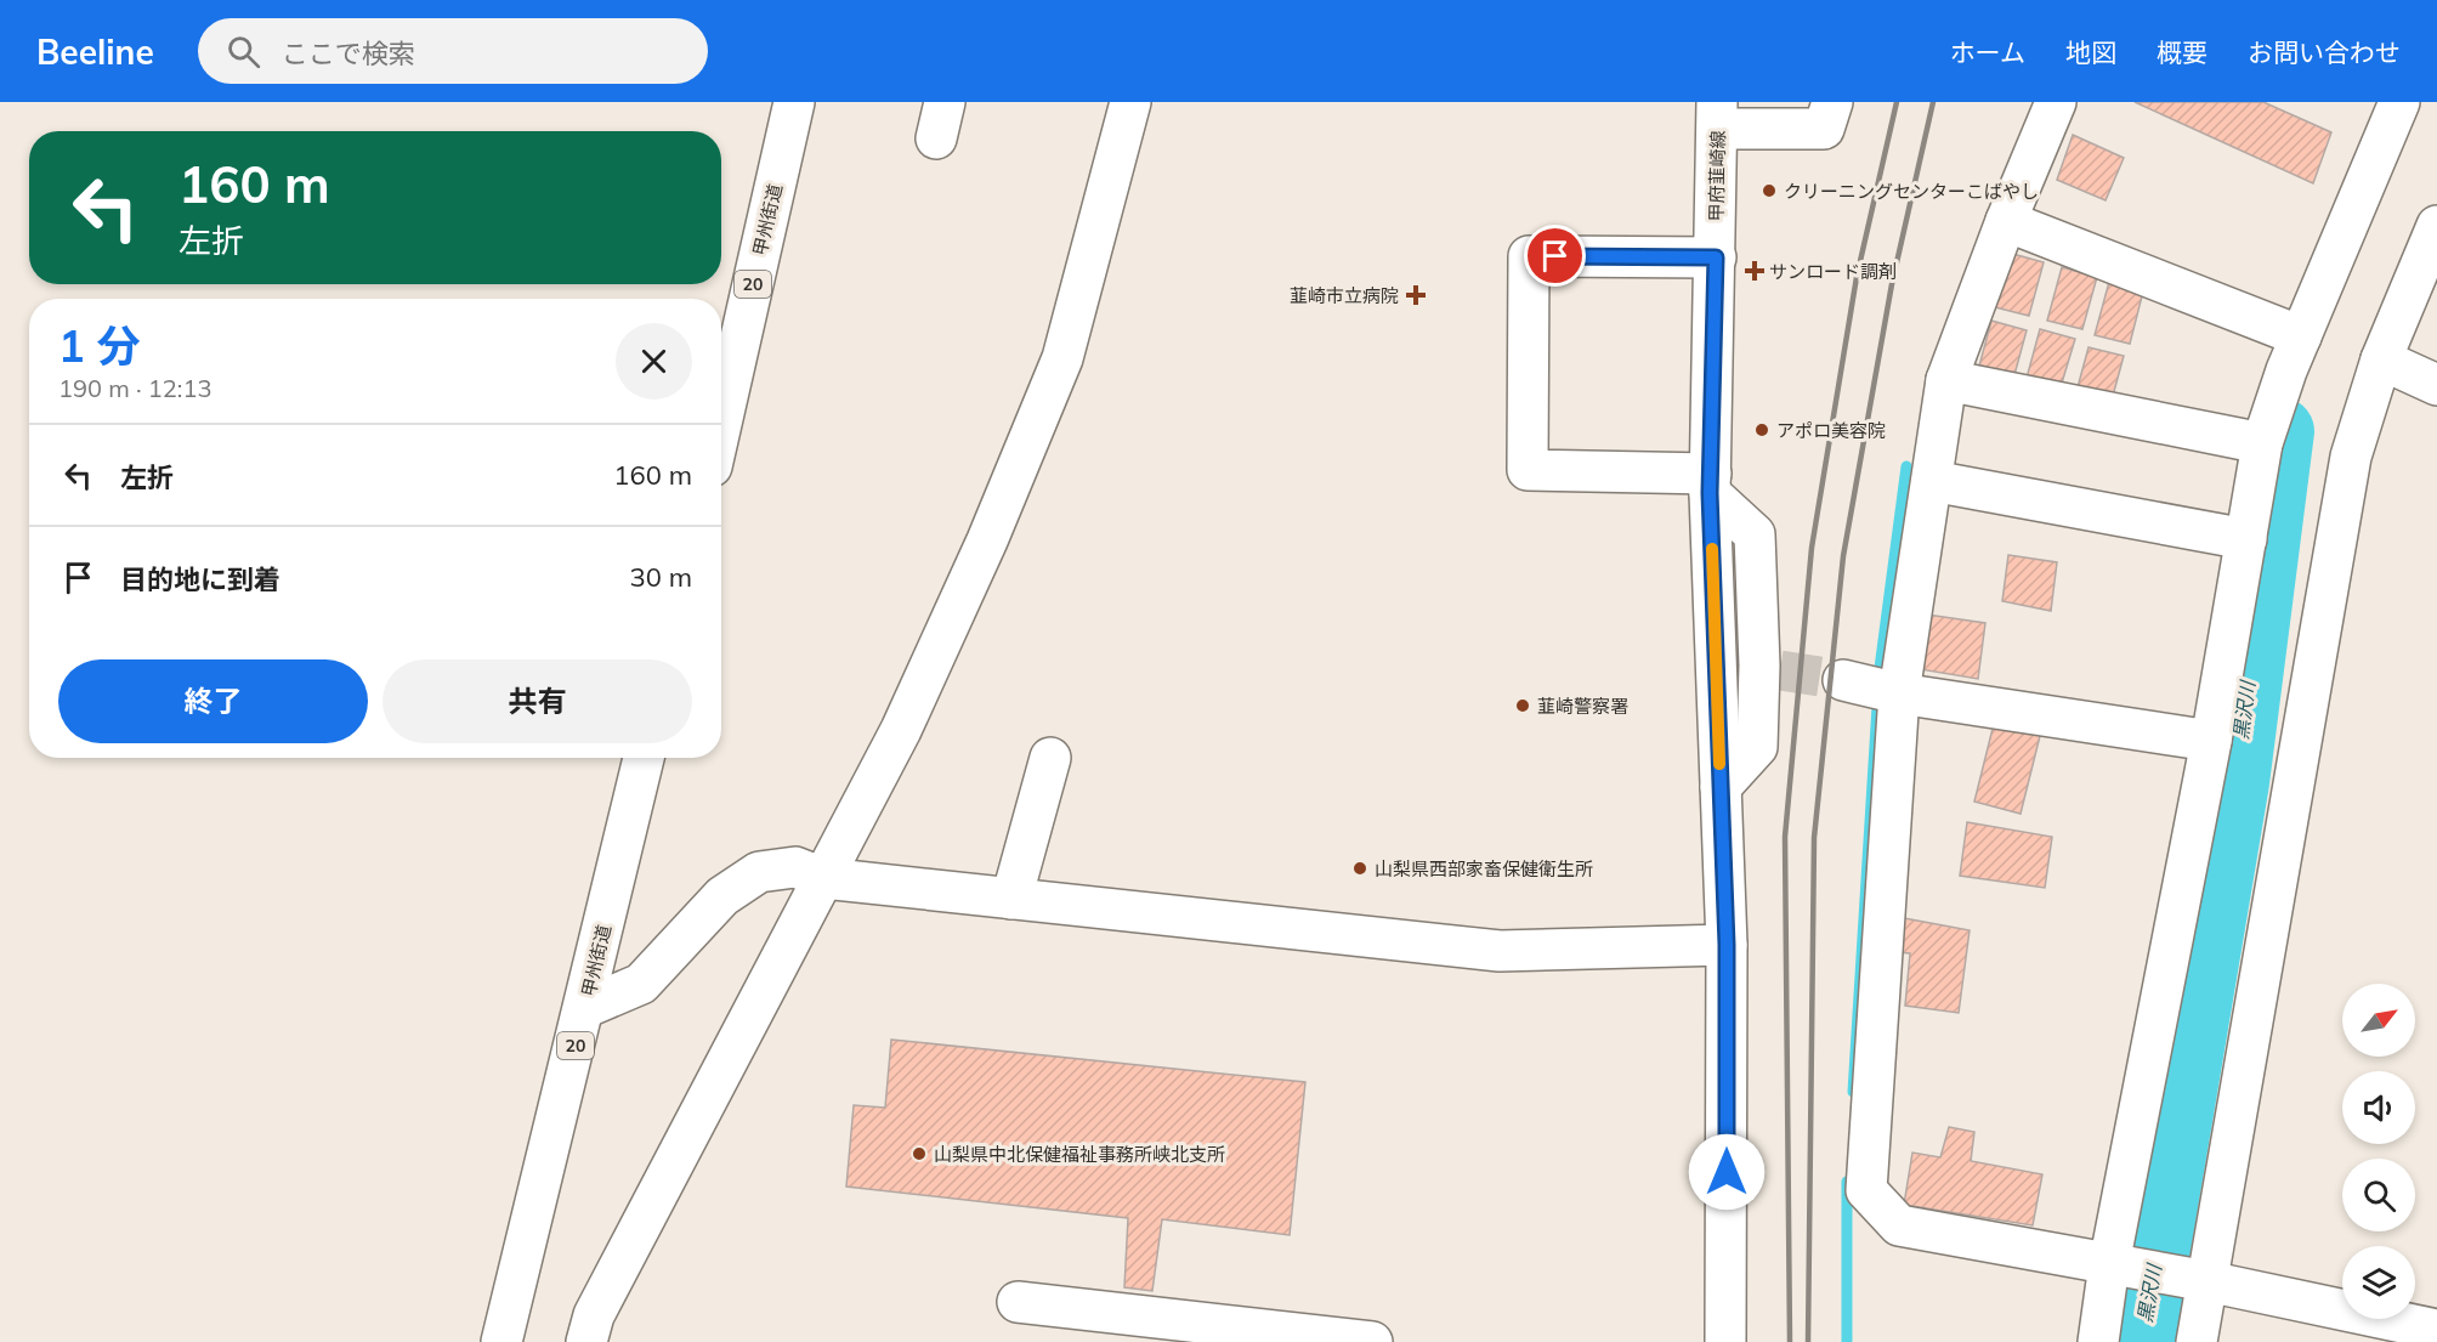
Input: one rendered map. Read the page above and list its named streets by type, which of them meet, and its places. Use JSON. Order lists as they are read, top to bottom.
{
  "streets": {
    "main road": ["甲府韮崎線", "甲州街道", "20"]
  },
  "water": ["黒沢川"],
  "places": {
    "other": [
      "クリーニングセンターこばやし",
      "アポロ美容院",
      "韮崎警察署",
      "山梨県西部家畜保健衛生所",
      "山梨県中北保健福祉事務所峡北支所"
    ],
    "health": ["サンロード調剤", "韮崎市立病院"]
  },
  "north": "top right",
  "page": {
    "header": "Beeline",
    "search": "ここで検索",
    "nav": [
      "ホーム",
      "地図",
      "概要",
      "お問い合わせ"
    ],
    "turn": ["160 m", "左折"],
    "heading": ["1 分", "190 m · 12:13"],
    "list": [
      {
        "name": "左折",
        "value": "160 m"
      },
      {
        "name": "目的地に到着",
        "value": "30 m"
      }
    ],
    "buttons": ["終了", "共有"]
  }
}
